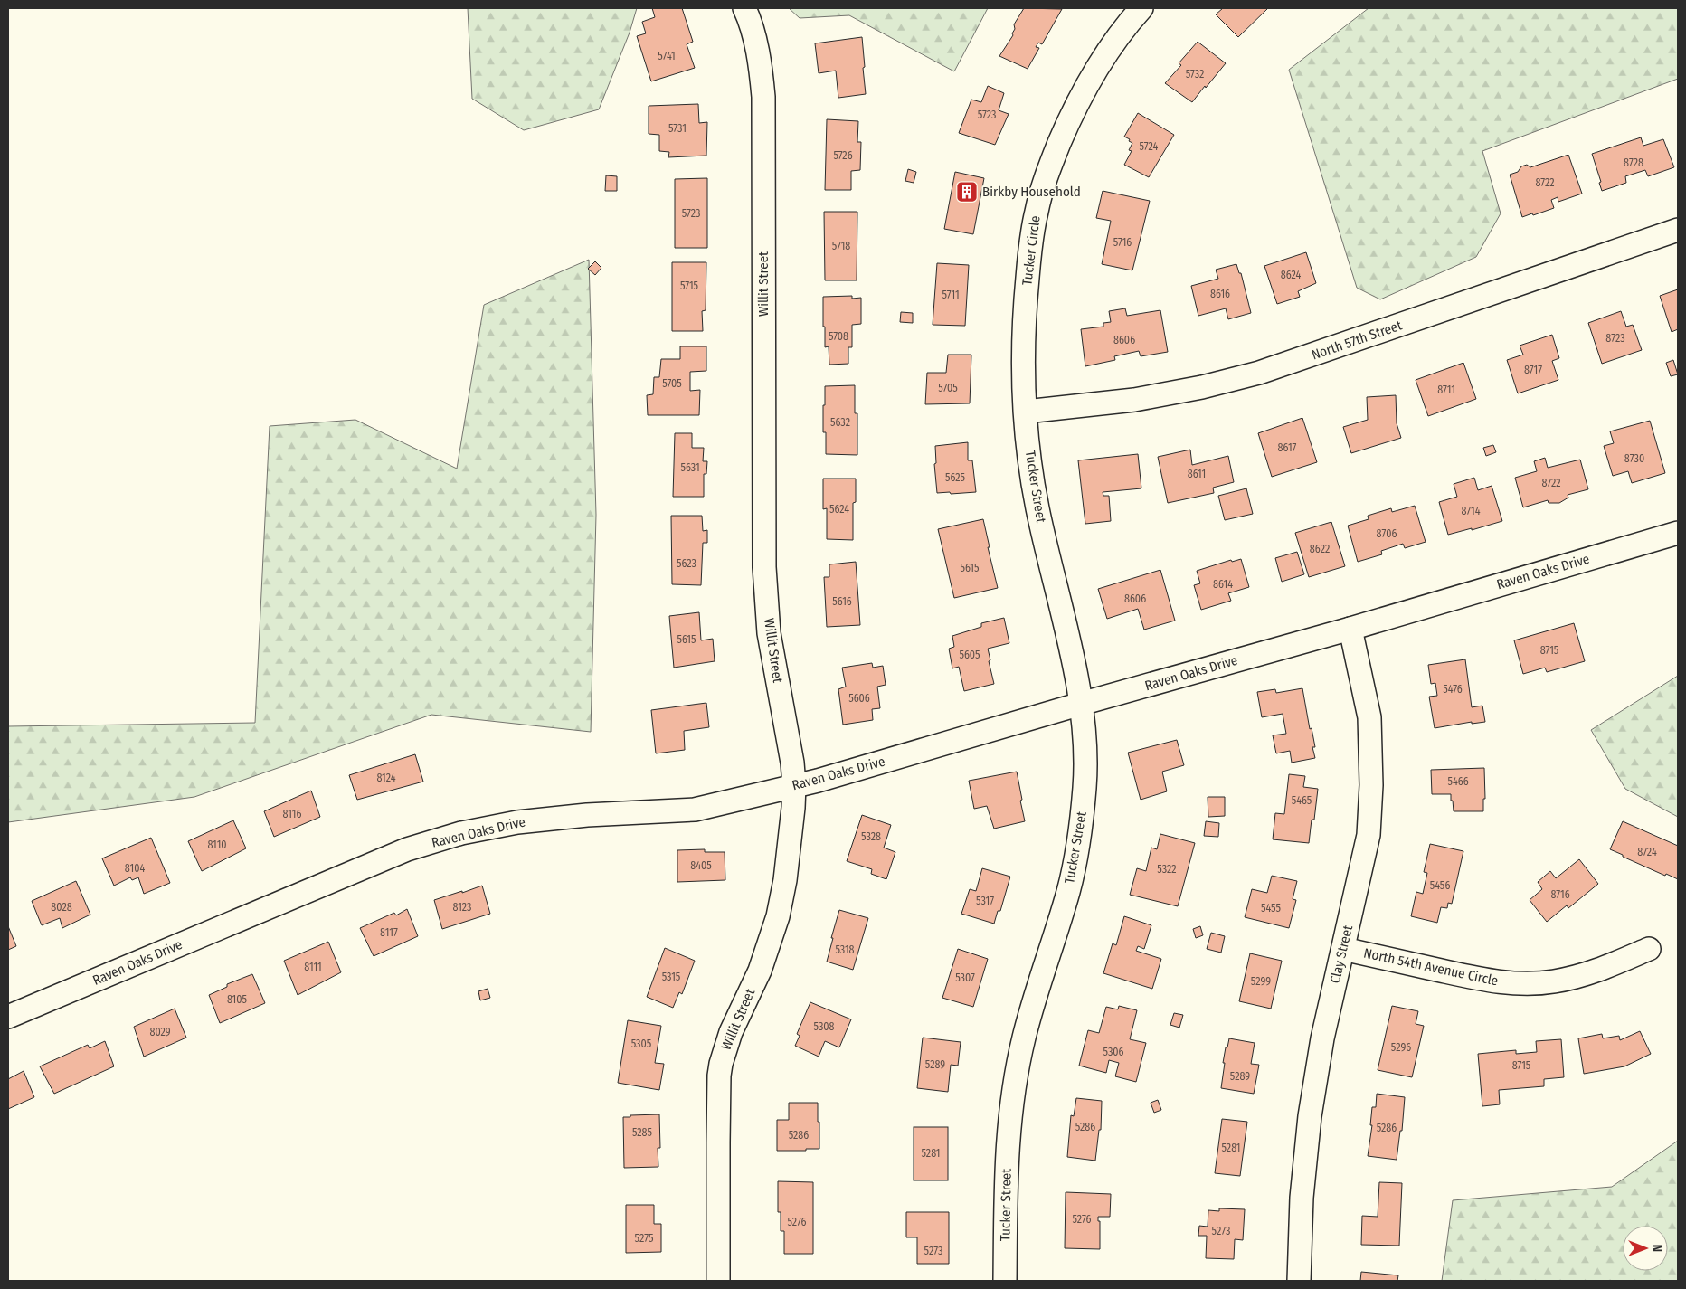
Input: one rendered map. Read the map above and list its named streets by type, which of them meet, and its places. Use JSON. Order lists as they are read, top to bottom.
{
  "streets": {
    "street": [
      "Tucker Circle",
      "Willit Street",
      "North 57th Street",
      "Tucker Street",
      "Raven Oaks Drive",
      "Clay Street",
      "North 54th Avenue Circle"
    ]
  },
  "crossings": [
    ["Tucker Circle", "North 57th Street"],
    ["Tucker Circle", "Tucker Street"],
    ["Willit Street", "Raven Oaks Drive"],
    ["North 57th Street", "Tucker Street"],
    ["Tucker Street", "Raven Oaks Drive"],
    ["Raven Oaks Drive", "Clay Street"],
    ["Clay Street", "North 54th Avenue Circle"]
  ],
  "places": {
    "building": ["Birkby Household"]
  },
  "house_numbers": [
    "5741",
    "5732",
    "5723",
    "5731",
    "5724",
    "5726",
    "8728",
    "8722",
    "5723",
    "5716",
    "5718",
    "8624",
    "5715",
    "8616",
    "5711",
    "5708",
    "8723",
    "8606",
    "8717",
    "5705",
    "5705",
    "8711",
    "5632",
    "8617",
    "8730",
    "5631",
    "8611",
    "5625",
    "8722",
    "5624",
    "8714",
    "8706",
    "8622",
    "5623",
    "5615",
    "8614",
    "8606",
    "5616",
    "5615",
    "8715",
    "5605",
    "5476",
    "5606",
    "8124",
    "5466",
    "5465",
    "8116",
    "5328",
    "8110",
    "8724",
    "8405",
    "8104",
    "5322",
    "5456",
    "8716",
    "5317",
    "8028",
    "8123",
    "5455",
    "8117",
    "5318",
    "8111",
    "5315",
    "5307",
    "5299",
    "8105",
    "5308",
    "8029",
    "5305",
    "5296",
    "5306",
    "5289",
    "8715",
    "5289",
    "5286",
    "5286",
    "5285",
    "5286",
    "5281",
    "5281",
    "5276",
    "5276",
    "5273",
    "5275",
    "5273"
  ],
  "north": "right"
}
